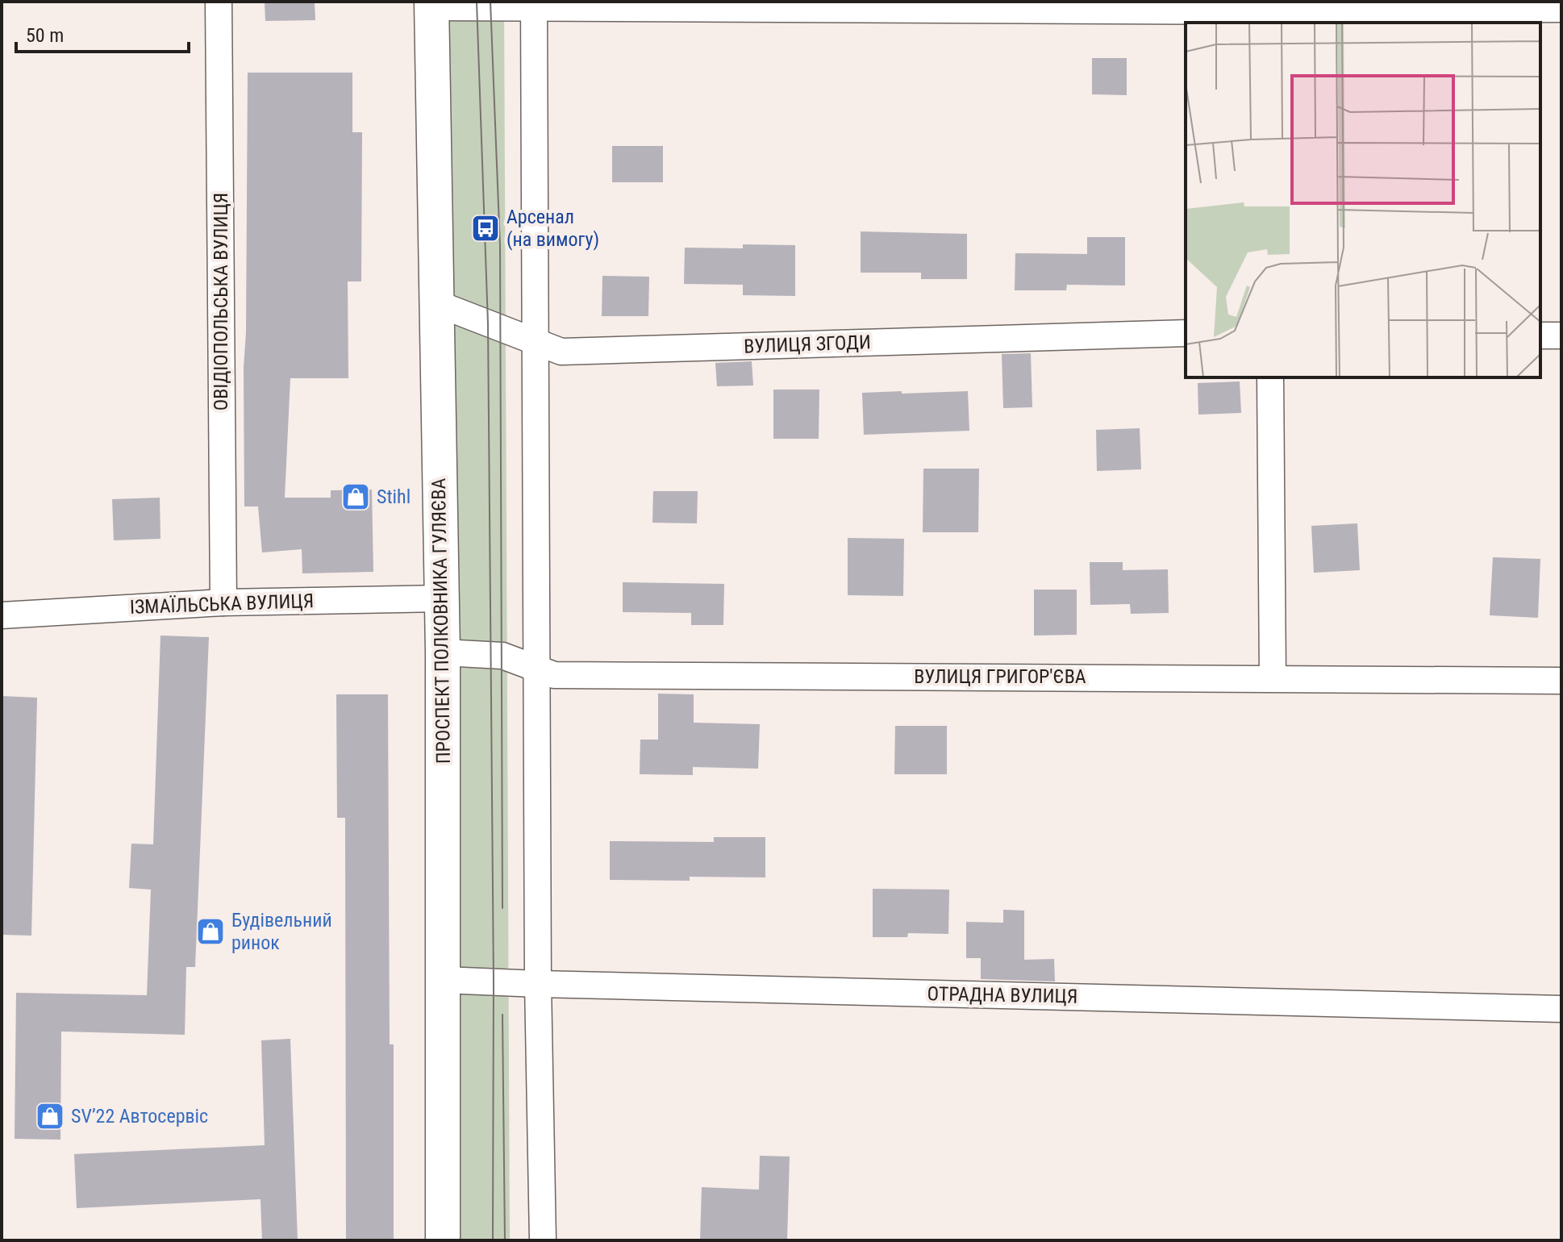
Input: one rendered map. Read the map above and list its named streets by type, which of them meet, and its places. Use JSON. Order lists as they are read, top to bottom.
{
  "streets": {
    "main road": ["ПРОСПЕКТ ПОЛКОВНИКА ГУЛЯЄВА"],
    "street": [
      "ОВІДІОПОЛЬСЬКА ВУЛИЦЯ",
      "ВУЛИЦЯ ЗГОДИ",
      "ІЗМАЇЛЬСЬКА ВУЛИЦЯ",
      "ВУЛИЦЯ ГРИГОР'ЄВА",
      "ОТРАДНА ВУЛИЦЯ"
    ]
  },
  "crossings": [
    ["ОВІДІОПОЛЬСЬКА ВУЛИЦЯ", "ІЗМАЇЛЬСЬКА ВУЛИЦЯ"],
    ["ВУЛИЦЯ ЗГОДИ", "ПРОСПЕКТ ПОЛКОВНИКА ГУЛЯЄВА"],
    ["ІЗМАЇЛЬСЬКА ВУЛИЦЯ", "ПРОСПЕКТ ПОЛКОВНИКА ГУЛЯЄВА"],
    ["ПРОСПЕКТ ПОЛКОВНИКА ГУЛЯЄВА", "ВУЛИЦЯ ГРИГОР'ЄВА"],
    ["ПРОСПЕКТ ПОЛКОВНИКА ГУЛЯЄВА", "ОТРАДНА ВУЛИЦЯ"]
  ],
  "places": {
    "bus stop": ["Арсенал (на вимогу)"],
    "shop": ["Stihl", "Будівельний ринок", "SV’22 Автосервіс"]
  },
  "scale_bar": "50 m"
}
